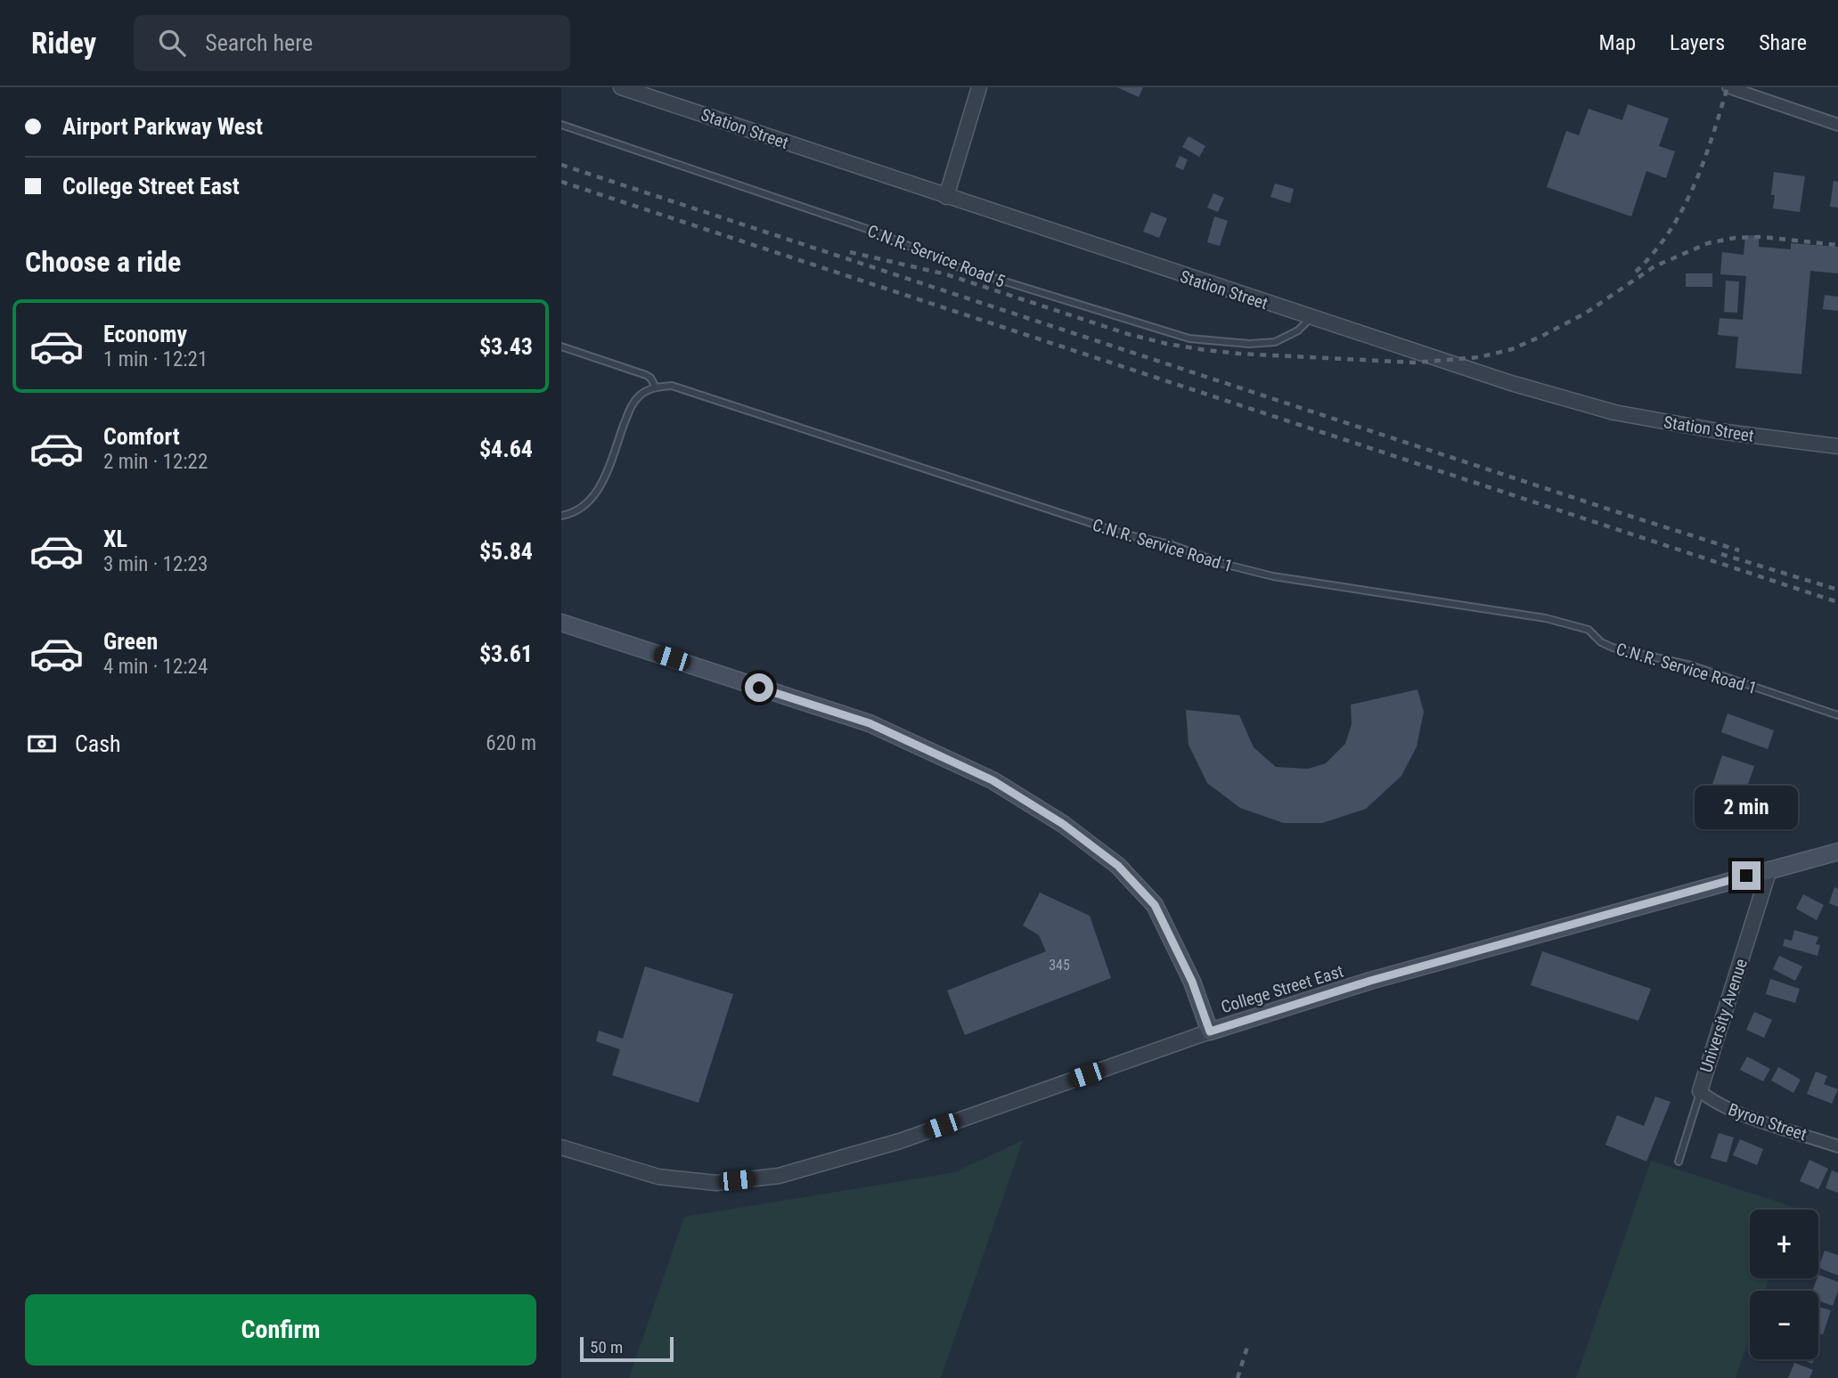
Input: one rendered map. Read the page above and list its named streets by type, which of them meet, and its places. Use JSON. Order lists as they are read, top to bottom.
{
  "streets": {
    "main road": ["College Street East"],
    "street": ["Station Street", "University Avenue", "Byron Street"],
    "lane": ["C.N.R. Service Road 5", "C.N.R. Service Road 1"]
  },
  "crossings": [
    ["Station Street", "C.N.R. Service Road 5"],
    ["College Street East", "University Avenue"],
    ["University Avenue", "Byron Street"]
  ],
  "house_numbers": ["345"],
  "scale_bar": "50 m",
  "page": {
    "header": "Ridey",
    "search": "Search here",
    "nav": ["Map", "Layers", "Share"],
    "banner": ["Airport Parkway West", "College Street East"],
    "heading": "Choose a ride",
    "list": [
      {
        "name": "Economy",
        "note": "1 min · 12:21",
        "value": "$3.43"
      },
      {
        "name": "Comfort",
        "note": "2 min · 12:22",
        "value": "$4.64"
      },
      {
        "name": "XL",
        "note": "3 min · 12:23",
        "value": "$5.84"
      },
      {
        "name": "Green",
        "note": "4 min · 12:24",
        "value": "$3.61"
      }
    ],
    "pay": ["Cash", "620 m"],
    "bubble": "2 min",
    "map_buttons": ["+", "−"],
    "buttons": "Confirm",
    "scale": "50 m"
  }
}
